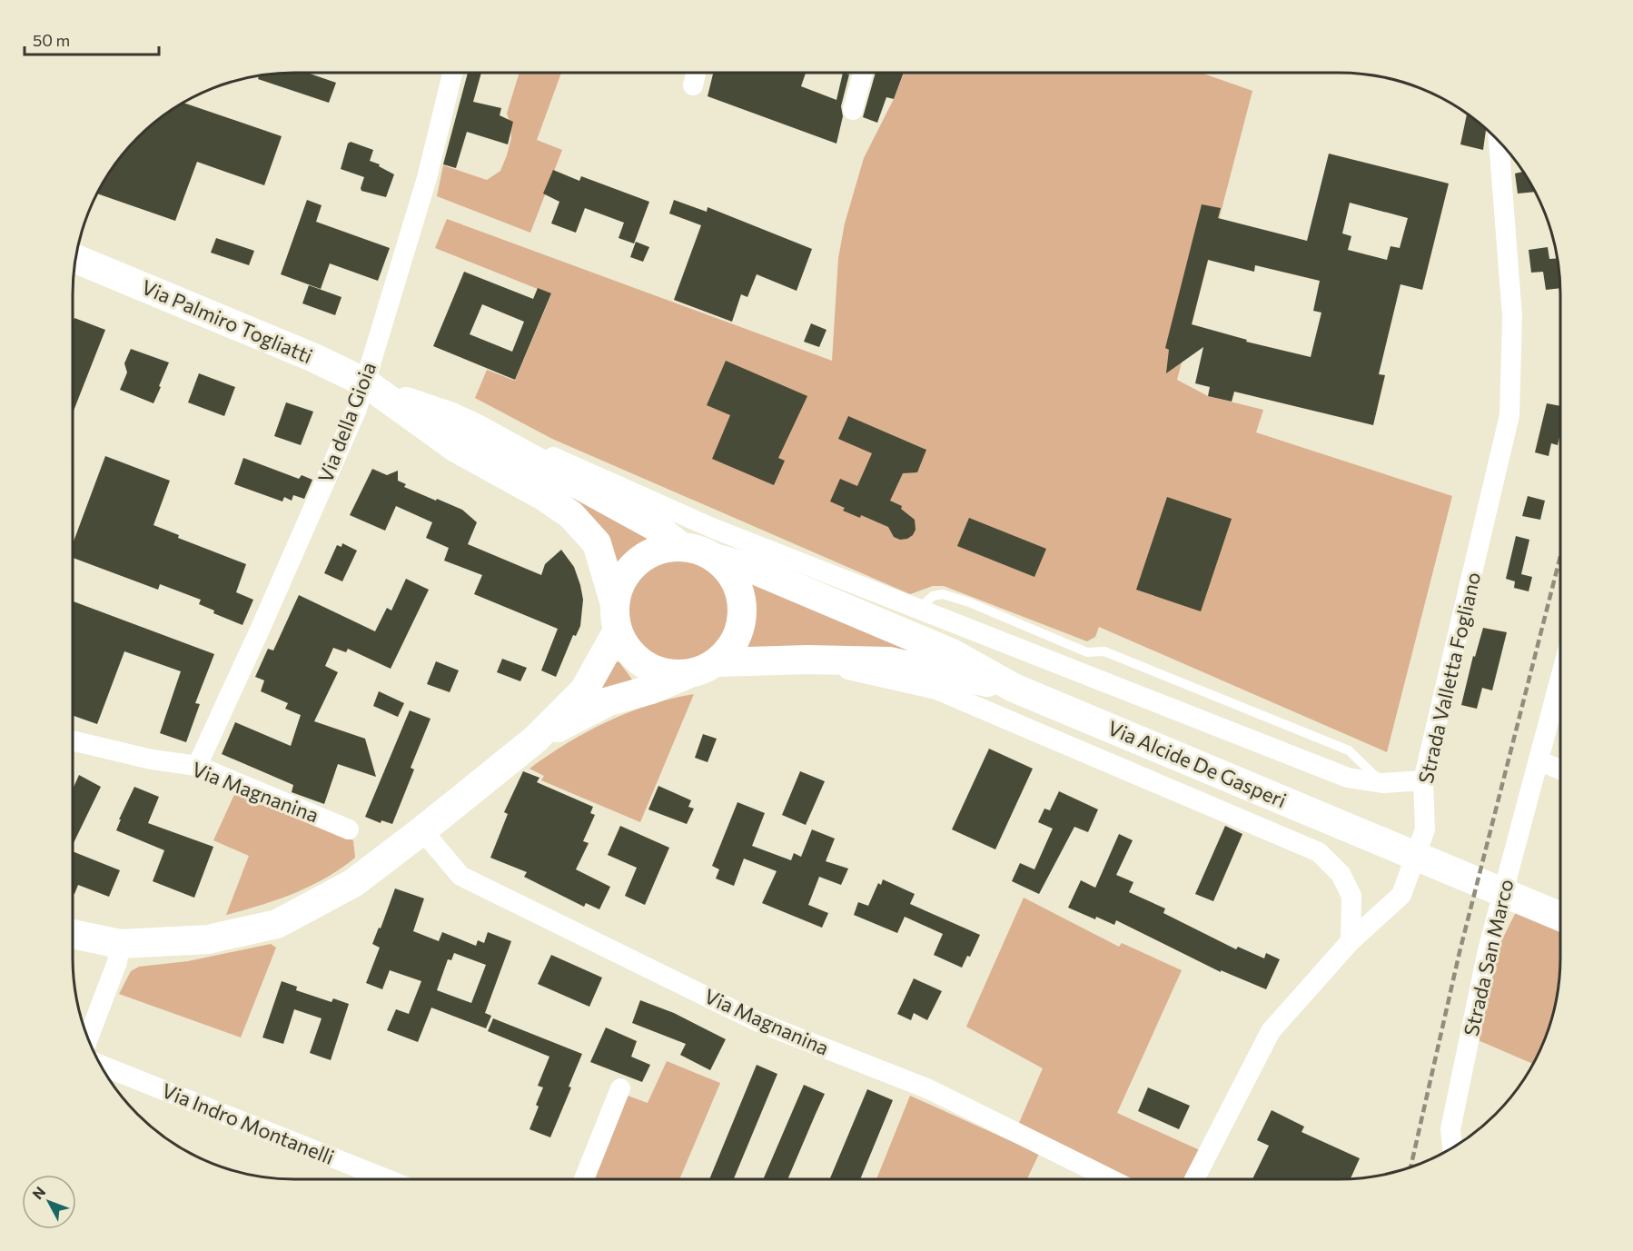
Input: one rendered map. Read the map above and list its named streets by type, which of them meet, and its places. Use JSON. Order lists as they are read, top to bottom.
{
  "streets": {
    "main road": ["Via Palmiro Togliatti", "Via Alcide De Gasperi"],
    "street": [
      "Via della Gioia",
      "Strada Valletta Fogliano",
      "Via Magnanina",
      "Strada San Marco",
      "Via Indro Montanelli"
    ]
  },
  "crossings": [
    ["Via Palmiro Togliatti", "Via della Gioia"],
    ["Via Palmiro Togliatti", "Via Alcide De Gasperi"],
    ["Via della Gioia", "Via Magnanina"]
  ],
  "scale_bar": "50 m",
  "north": "top left"
}
